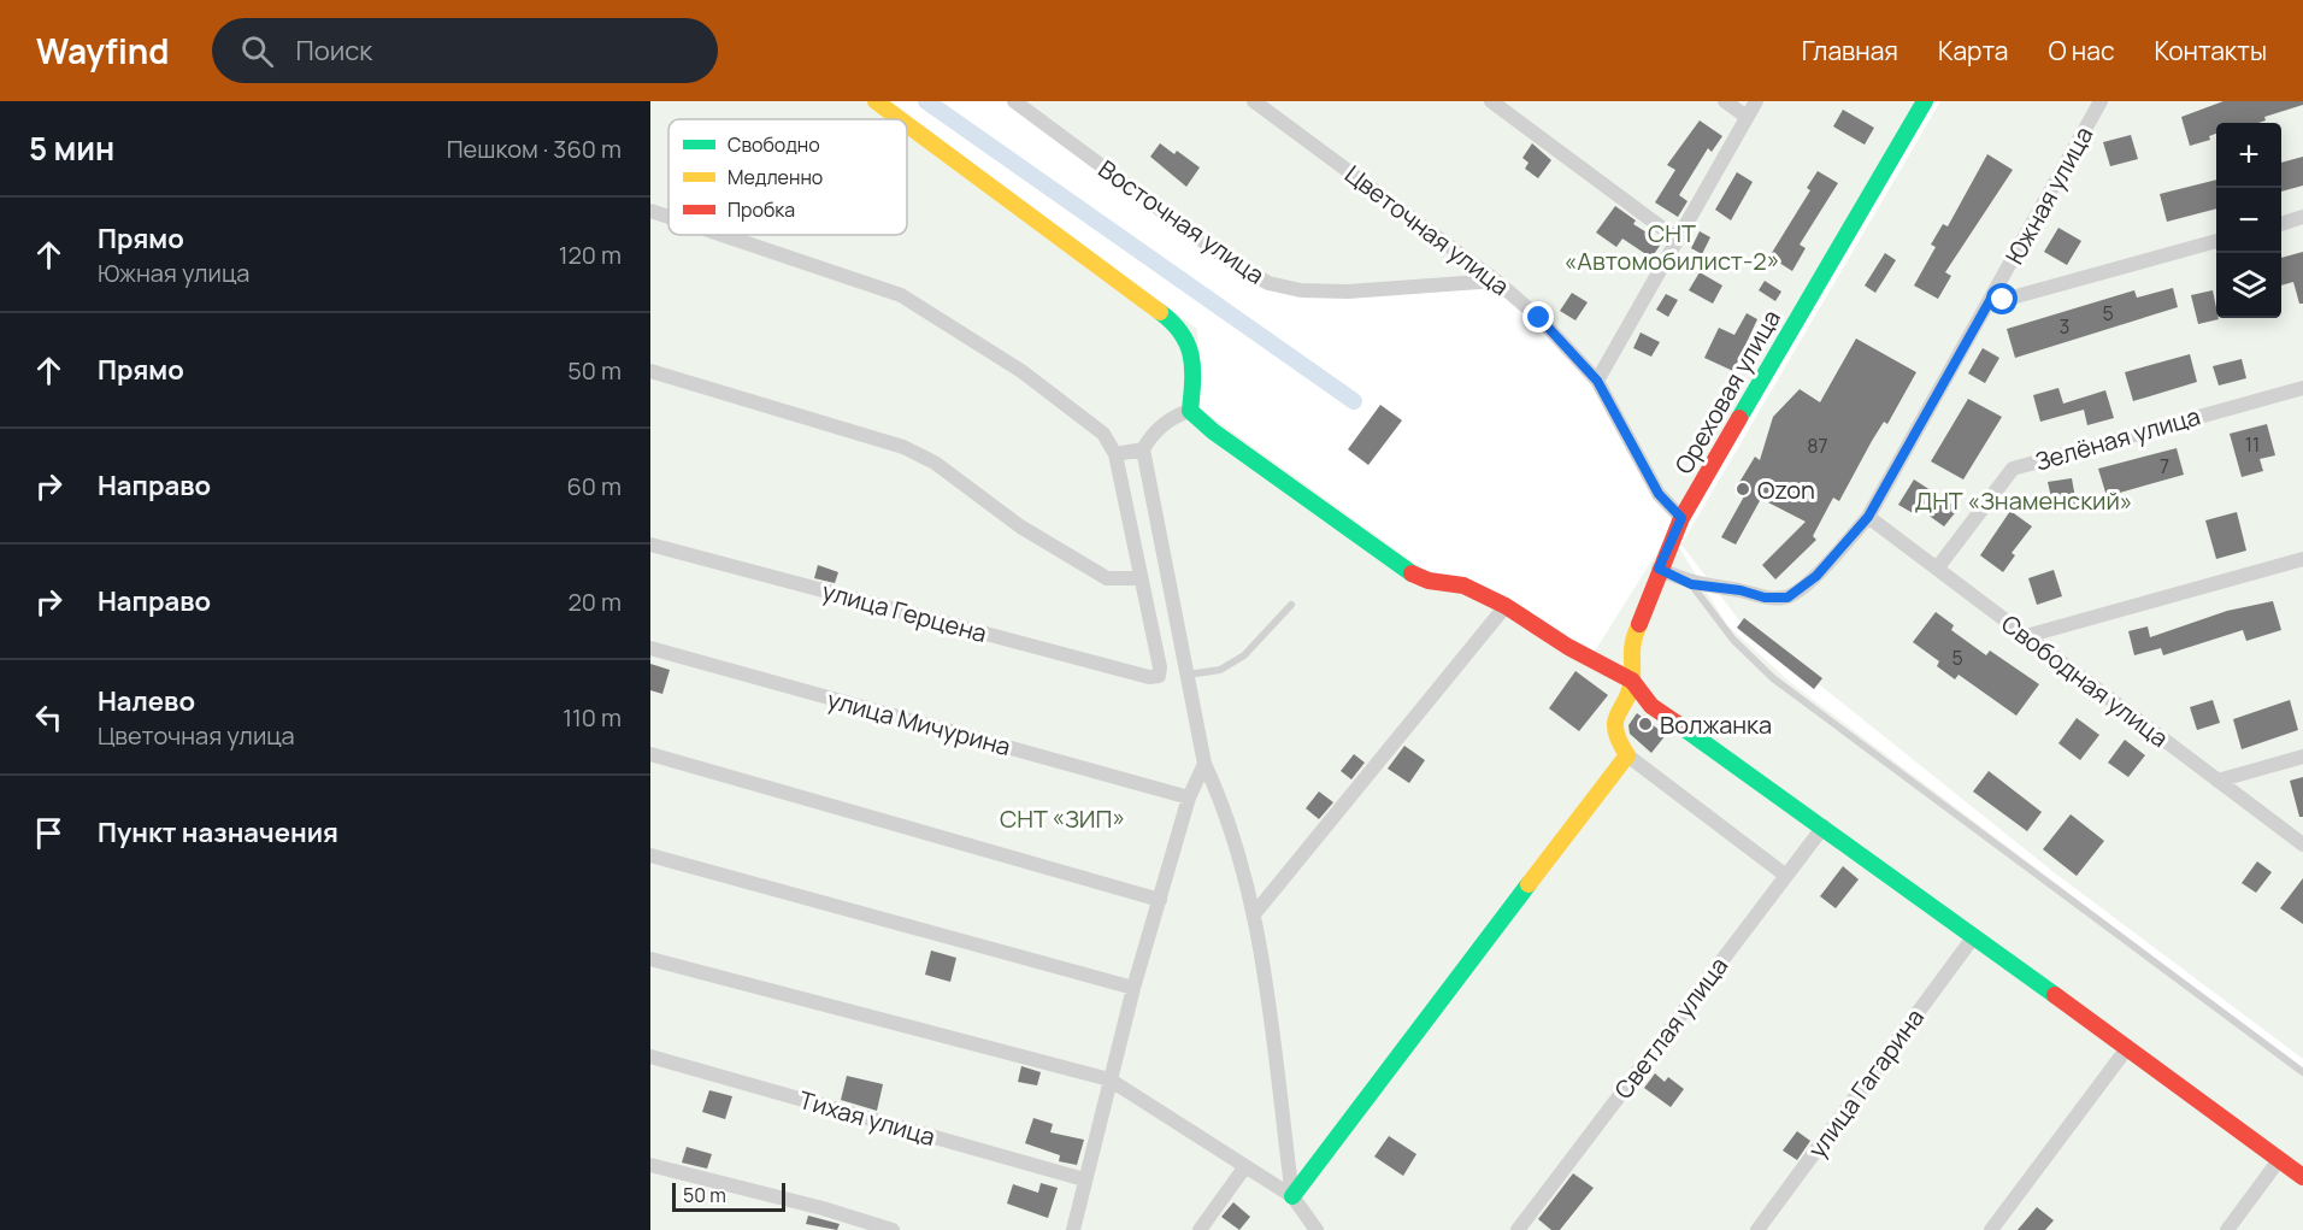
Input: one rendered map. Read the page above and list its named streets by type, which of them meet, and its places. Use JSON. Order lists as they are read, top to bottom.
{
  "streets": {
    "street": [
      "Южная улица",
      "Восточная улица",
      "Цветочная улица",
      "Ореховая улица",
      "Зелёная улица",
      "улица Герцена",
      "Свободная улица",
      "улица Мичурина",
      "Светлая улица",
      "улица Гагарина",
      "Тихая улица"
    ]
  },
  "crossings": [
    ["Южная улица", "Свободная улица"],
    ["Восточная улица", "Цветочная улица"],
    ["Цветочная улица", "Ореховая улица"],
    ["Зелёная улица", "Свободная улица"]
  ],
  "parks": ["СНТ «Автомобилист-2»", "ДНТ «Знаменский»", "СНТ «ЗИП»"],
  "places": ["Ozon", "Волжанка"],
  "house_numbers": [
    "5",
    "3",
    "11",
    "87",
    "7",
    "5"
  ],
  "legend": ["Свободно", "Медленно", "Пробка"],
  "scale_bar": "50 m",
  "page": {
    "header": "Wayfind",
    "search": "Поиск",
    "nav": [
      "Главная",
      "Карта",
      "О нас",
      "Контакты"
    ],
    "heading": ["5 мин", "Пешком · 360 m"],
    "map_buttons": ["+", "−"],
    "list": [
      ["Прямо", "Южная улица", "120 m"],
      ["Прямо", "50 m"],
      ["Направо", "60 m"],
      ["Направо", "20 m"],
      ["Налево", "Цветочная улица", "110 m"],
      "Пункт назначения"
    ],
    "scale": "50 m"
  }
}
